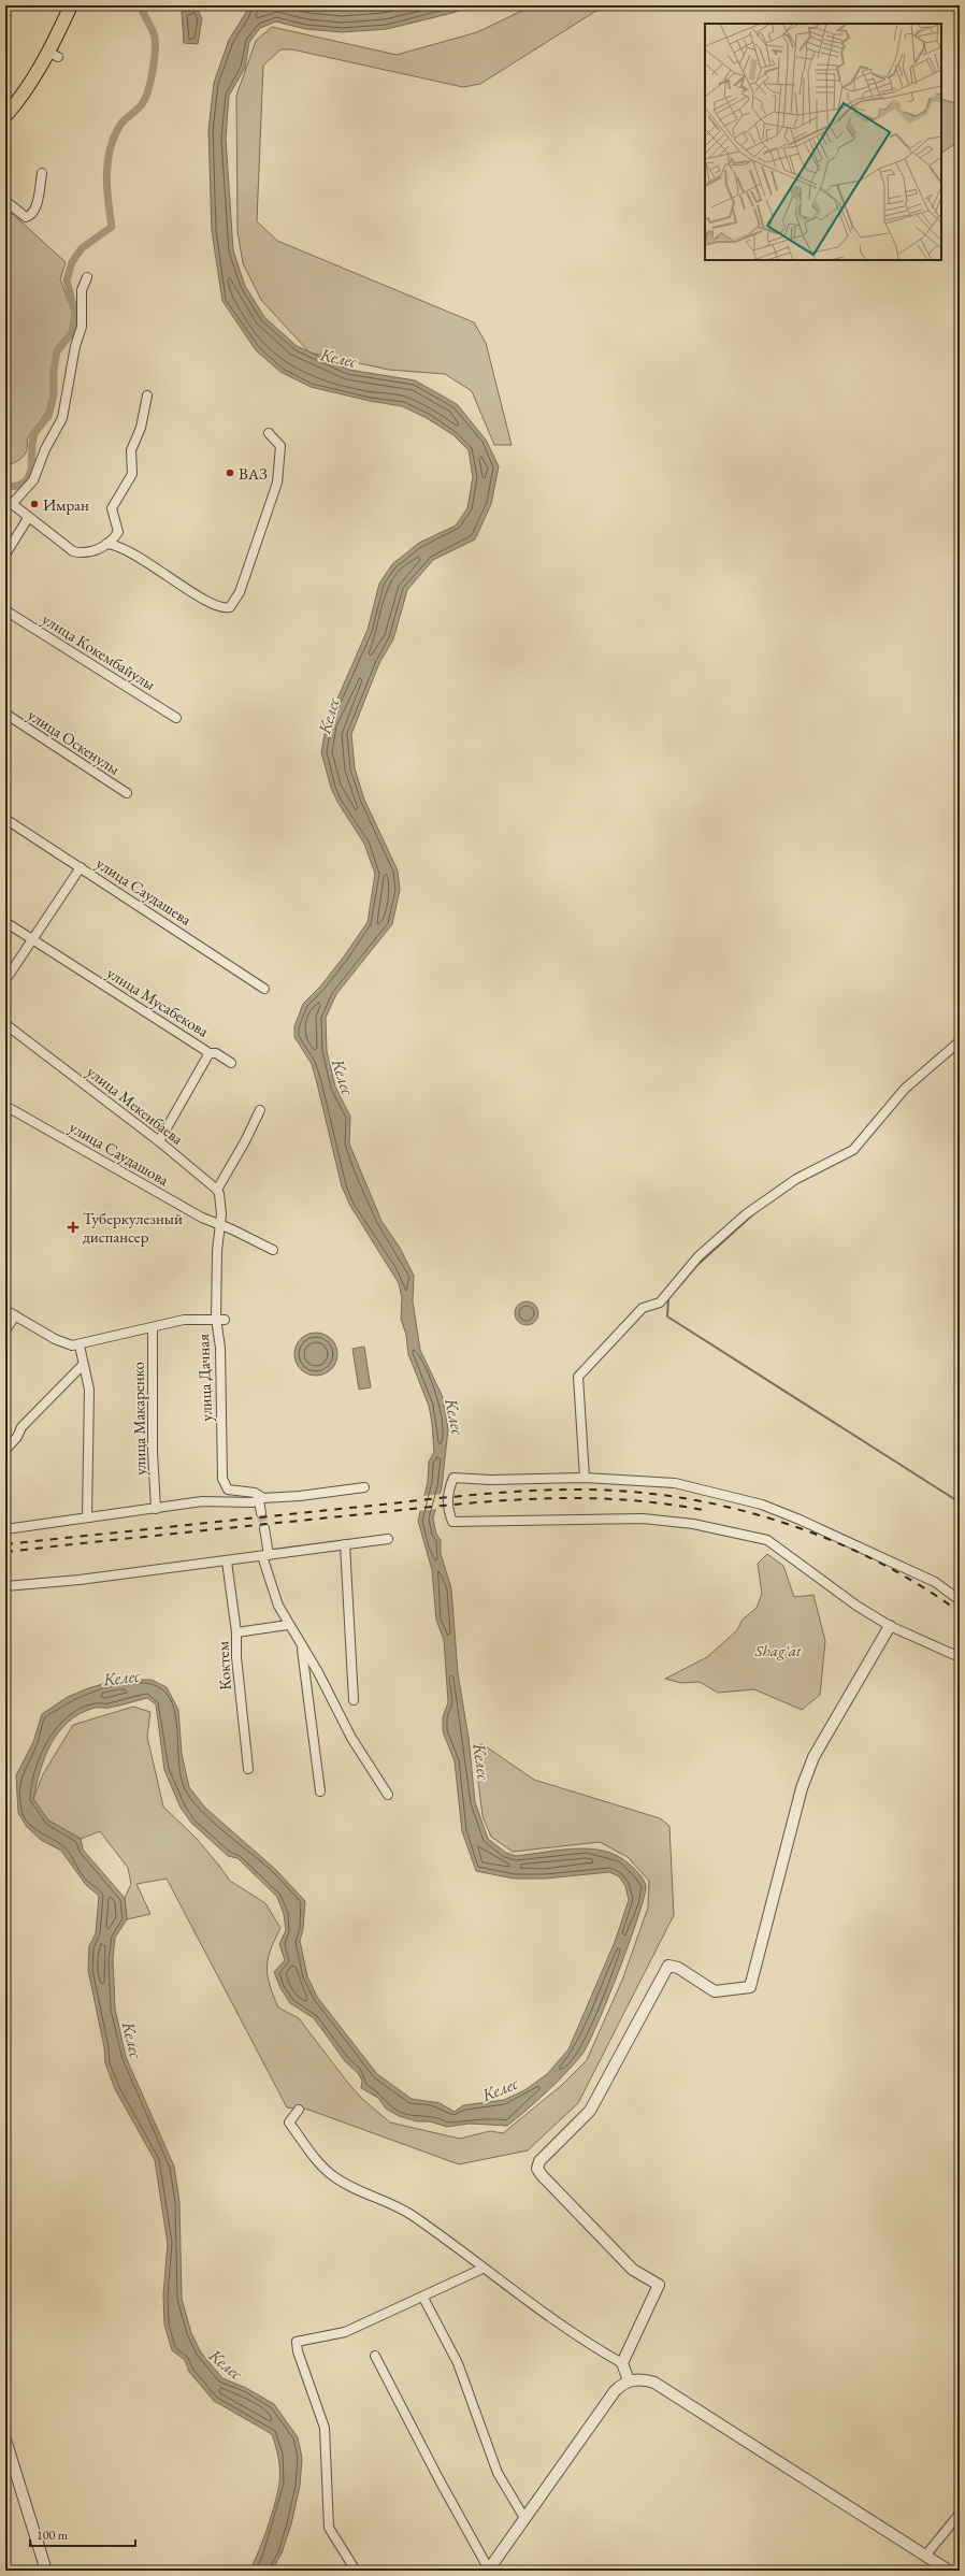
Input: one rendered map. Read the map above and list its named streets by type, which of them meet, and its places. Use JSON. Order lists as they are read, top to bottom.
{
  "streets": {
    "street": [
      "улица Кокембайулы",
      "улица Оскенулы",
      "улица Саудашева",
      "улица Мусабекова",
      "улица Мекенбаева",
      "улица Саудашова",
      "улица Дачная",
      "улица Макаренко",
      "Коктем"
    ]
  },
  "crossings": [
    ["улица Мусабекова", "улица Мекенбаева"],
    ["улица Саудашова", "улица Дачная"]
  ],
  "water": ["Келес"],
  "parks": ["Shag‘at"],
  "places": {
    "other": ["ВАЗ", "Имран"],
    "health": ["Туберкулезный диспансер"]
  },
  "scale_bar": "100 m"
}
